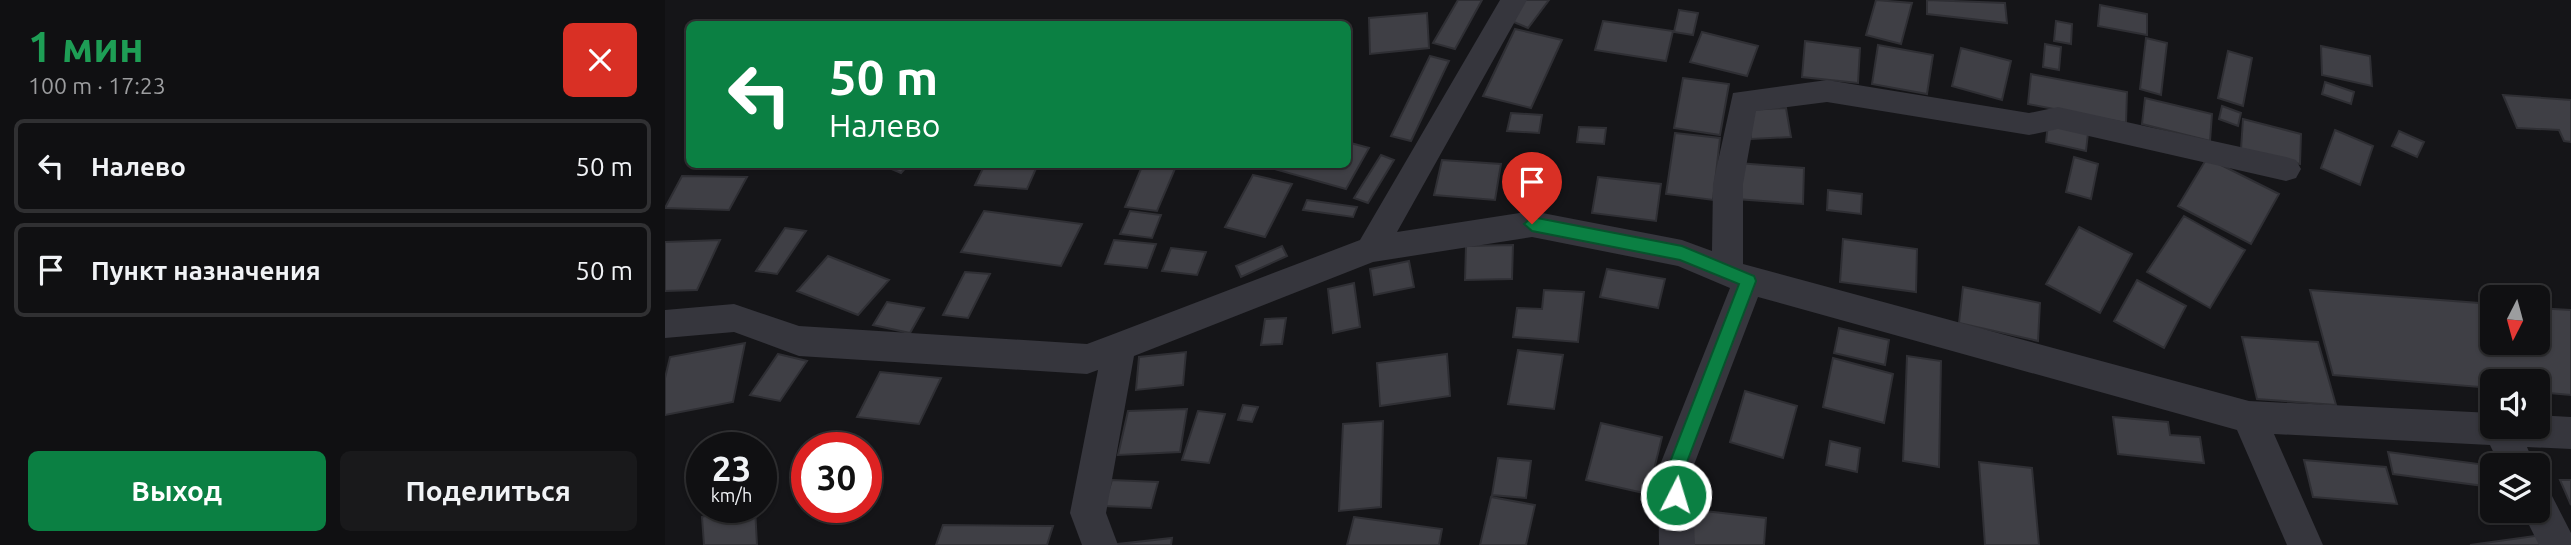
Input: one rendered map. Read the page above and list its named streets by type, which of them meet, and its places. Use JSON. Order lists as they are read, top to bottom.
{
  "north": "bottom",
  "page": {
    "heading": ["1 мин", "100 m · 17:23"],
    "turn": ["50 m", "Налево"],
    "list": [
      {
        "name": "Налево",
        "value": "50 m"
      },
      {
        "name": "Пункт назначения",
        "value": "50 m"
      }
    ],
    "speed": "23 km/h",
    "limit": "30",
    "buttons": ["Выход", "Поделиться"]
  }
}
